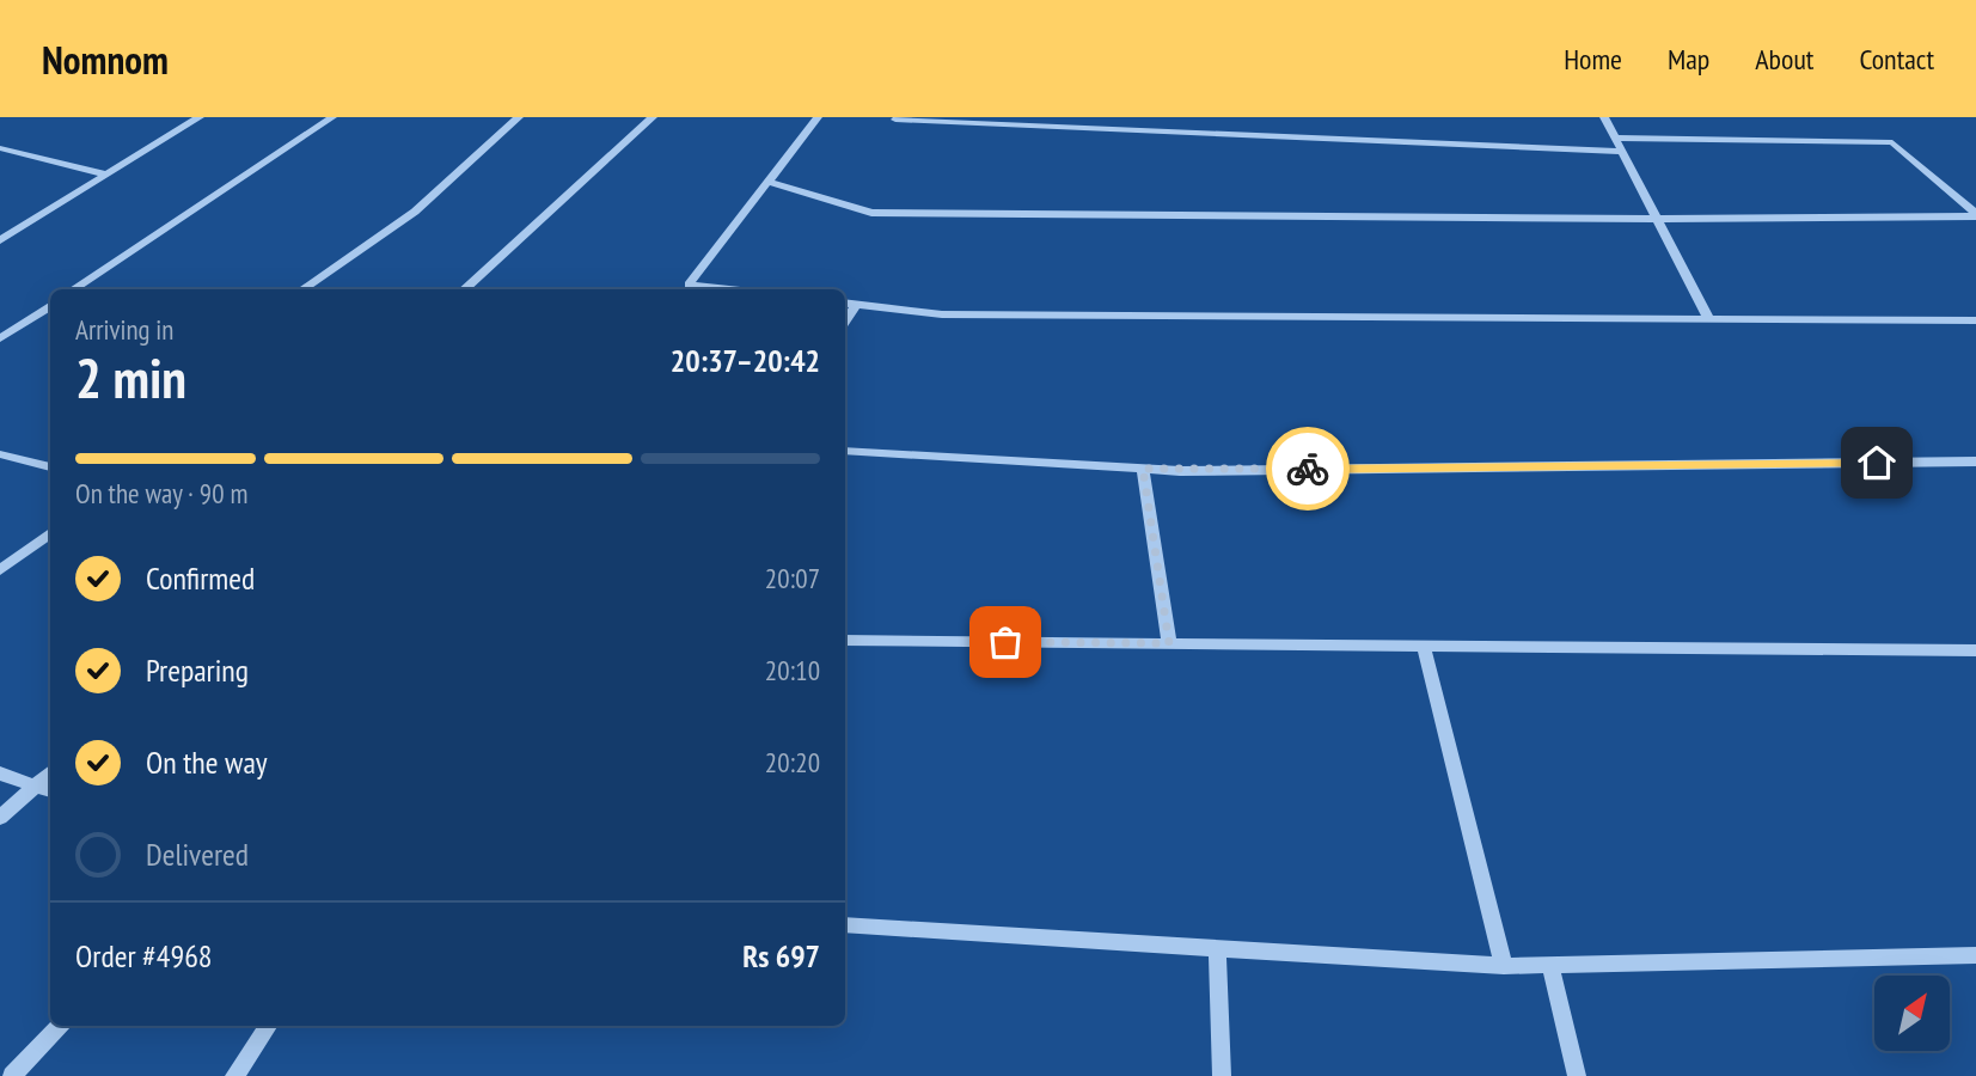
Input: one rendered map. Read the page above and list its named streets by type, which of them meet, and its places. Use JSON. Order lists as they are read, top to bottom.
{
  "north": "top right",
  "page": {
    "header": "Nomnom",
    "nav": [
      "Home",
      "Map",
      "About",
      "Contact"
    ],
    "heading": ["2 min", "Arriving in", "20:37–20:42"],
    "panel": ["Order #4968", "Rs 697"],
    "bar": "On the way · 90 m",
    "list": [
      ["Confirmed", "20:07"],
      ["Preparing", "20:10"],
      ["On the way", "20:20"],
      "Delivered"
    ]
  }
}
